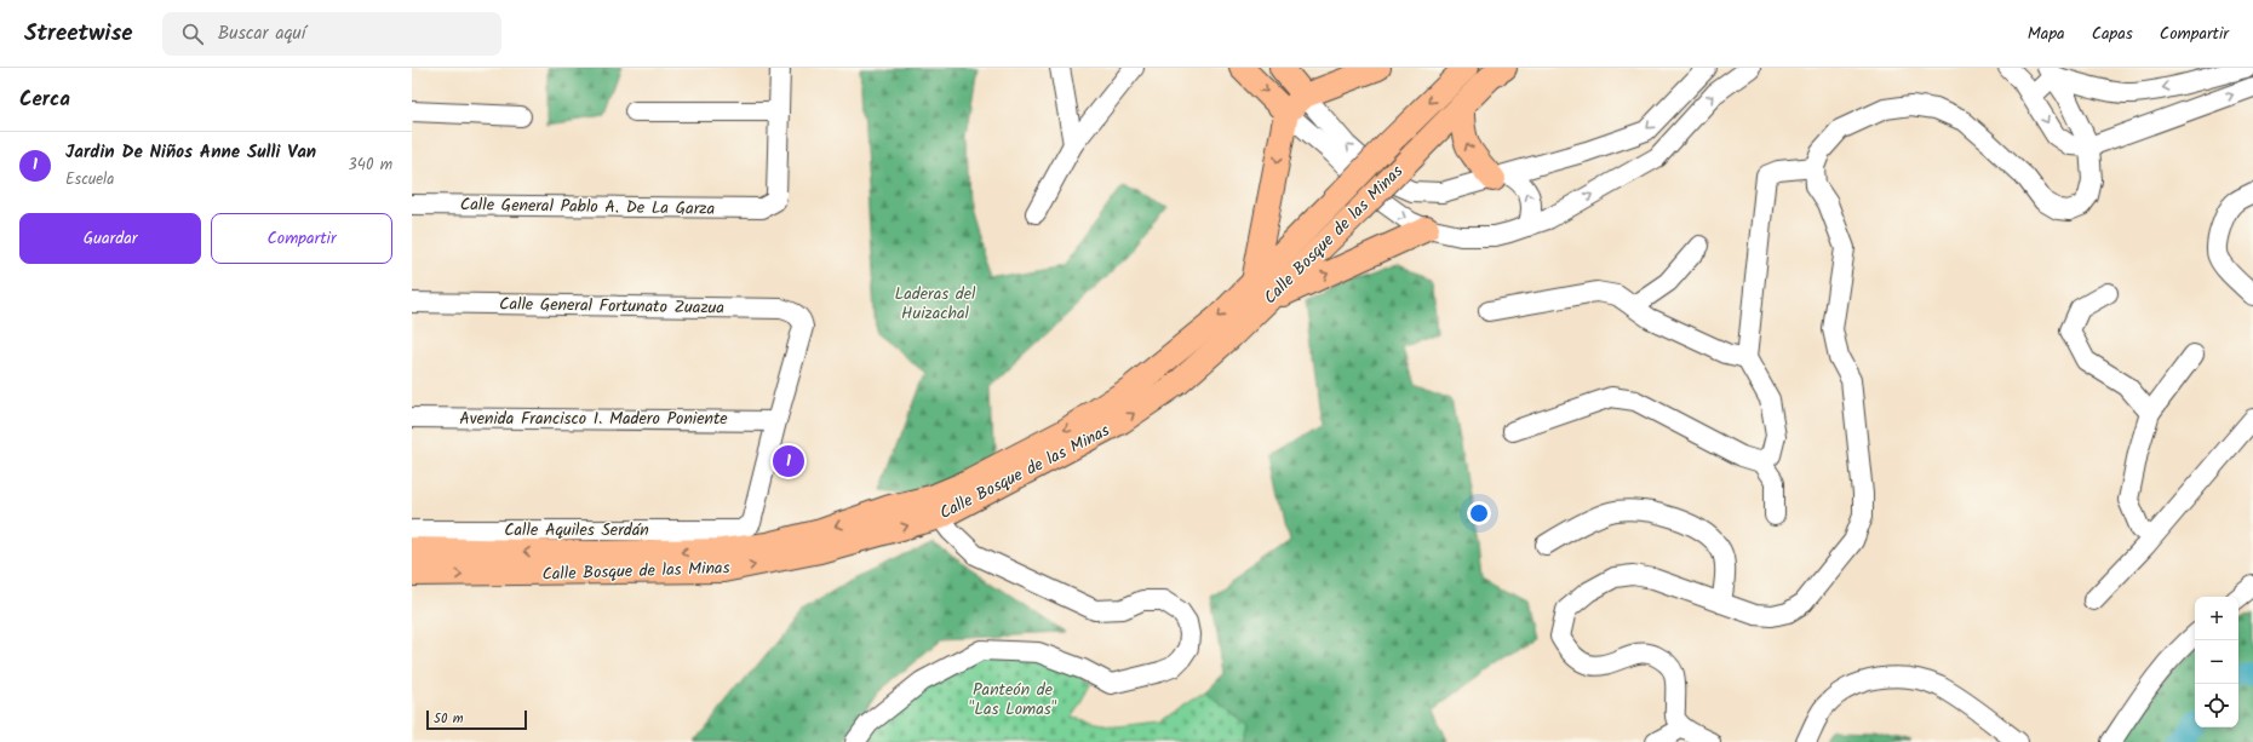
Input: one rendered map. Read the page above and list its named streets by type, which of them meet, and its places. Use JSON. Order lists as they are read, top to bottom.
{
  "streets": {
    "main road": ["Calle Bosque de las Minas"],
    "street": [
      "Calle General Pablo A. De La Garza",
      "Calle General Fortunato Zuazua",
      "Avenida Francisco I. Madero Poniente",
      "Calle Aquiles Serdán"
    ]
  },
  "crossings": [
    ["Calle General Fortunato Zuazua", "Avenida Francisco I. Madero Poniente"],
    ["Calle General Fortunato Zuazua", "Calle Aquiles Serdán"],
    ["Avenida Francisco I. Madero Poniente", "Calle Aquiles Serdán"]
  ],
  "parks": ["Laderas del Huizachal", "Panteón de \"Las Lomas\""],
  "scale_bar": "50 m",
  "page": {
    "header": "Streetwise",
    "search": "Buscar aquí",
    "nav": ["Mapa", "Capas", "Compartir"],
    "heading": "Cerca",
    "list": [
      {
        "mark": "1",
        "name": "Jardin De Niños Anne Sulli Van",
        "note": "Escuela",
        "value": "340 m"
      }
    ],
    "buttons": ["Guardar", "Compartir"],
    "pins": "1",
    "map_buttons": ["+", "−"],
    "scale": "50 m"
  }
}
